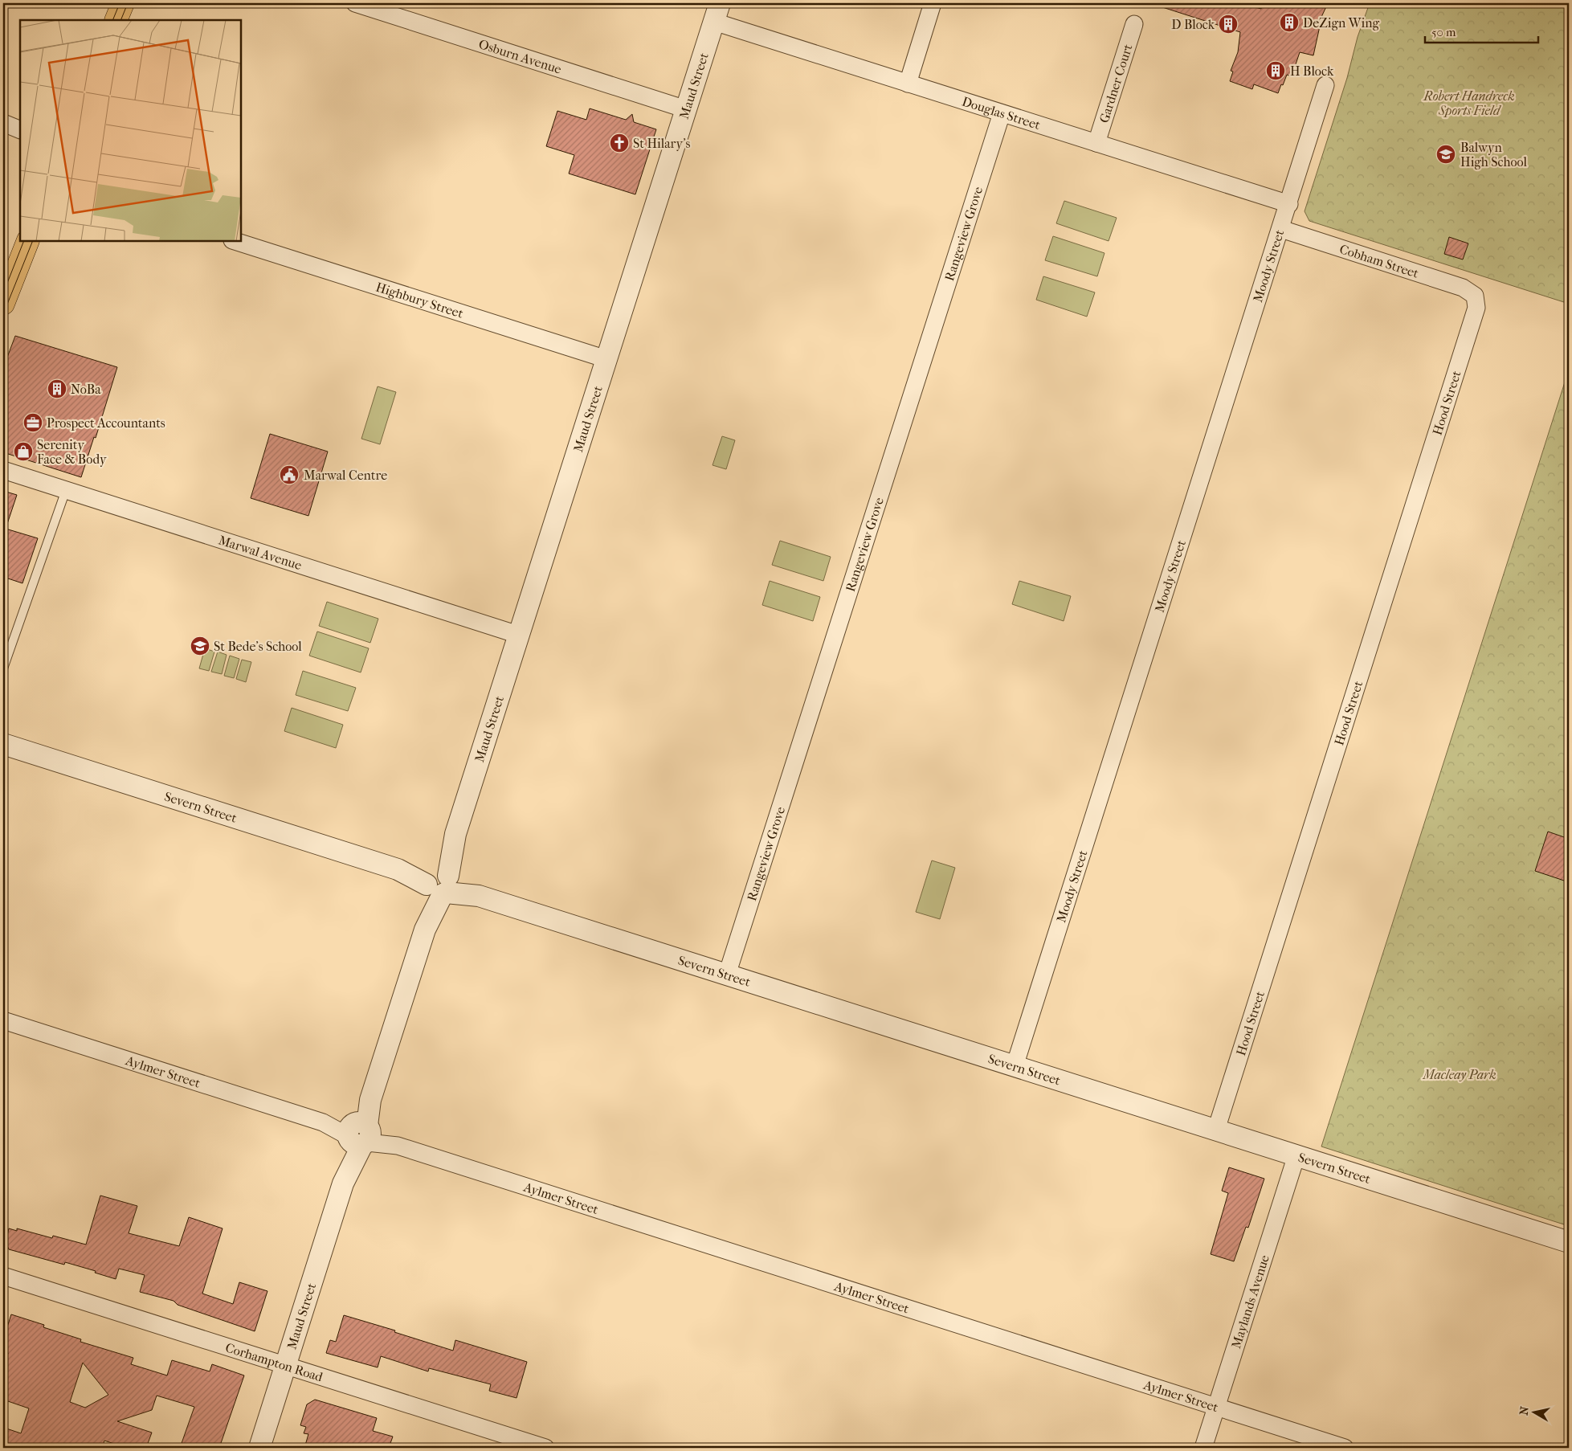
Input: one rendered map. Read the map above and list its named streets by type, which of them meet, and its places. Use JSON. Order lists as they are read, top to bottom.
{
  "streets": {
    "street": [
      "Osburn Avenue",
      "Gardner Court",
      "Maud Street",
      "Douglas Street",
      "Rangeview Grove",
      "Cobham Street",
      "Moody Street",
      "Highbury Street",
      "Hood Street",
      "Marwal Avenue",
      "Severn Street",
      "Aylmer Street",
      "Maylands Avenue",
      "Corhampton Road"
    ]
  },
  "crossings": [
    ["Osburn Avenue", "Maud Street"],
    ["Gardner Court", "Douglas Street"],
    ["Maud Street", "Douglas Street"],
    ["Maud Street", "Highbury Street"],
    ["Maud Street", "Marwal Avenue"],
    ["Maud Street", "Severn Street"],
    ["Maud Street", "Aylmer Street"],
    ["Maud Street", "Corhampton Road"],
    ["Douglas Street", "Rangeview Grove"],
    ["Douglas Street", "Moody Street"],
    ["Rangeview Grove", "Severn Street"],
    ["Cobham Street", "Moody Street"],
    ["Cobham Street", "Hood Street"],
    ["Moody Street", "Severn Street"],
    ["Hood Street", "Severn Street"],
    ["Severn Street", "Maylands Avenue"],
    ["Aylmer Street", "Maylands Avenue"]
  ],
  "parks": ["Robert Handreck Sports Field", "Macleay Park"],
  "places": {
    "building": [
      "DeZign Wing",
      "D Block",
      "H Block",
      "NoBa"
    ],
    "church": ["St Hilary's"],
    "school or university": ["Balwyn High School", "St Bede's School"],
    "office": ["Prospect Accountants"],
    "shop": ["Serenity Face & Body"],
    "public building": ["Marwal Centre"]
  },
  "scale_bar": "50 m",
  "north": "left"
}
